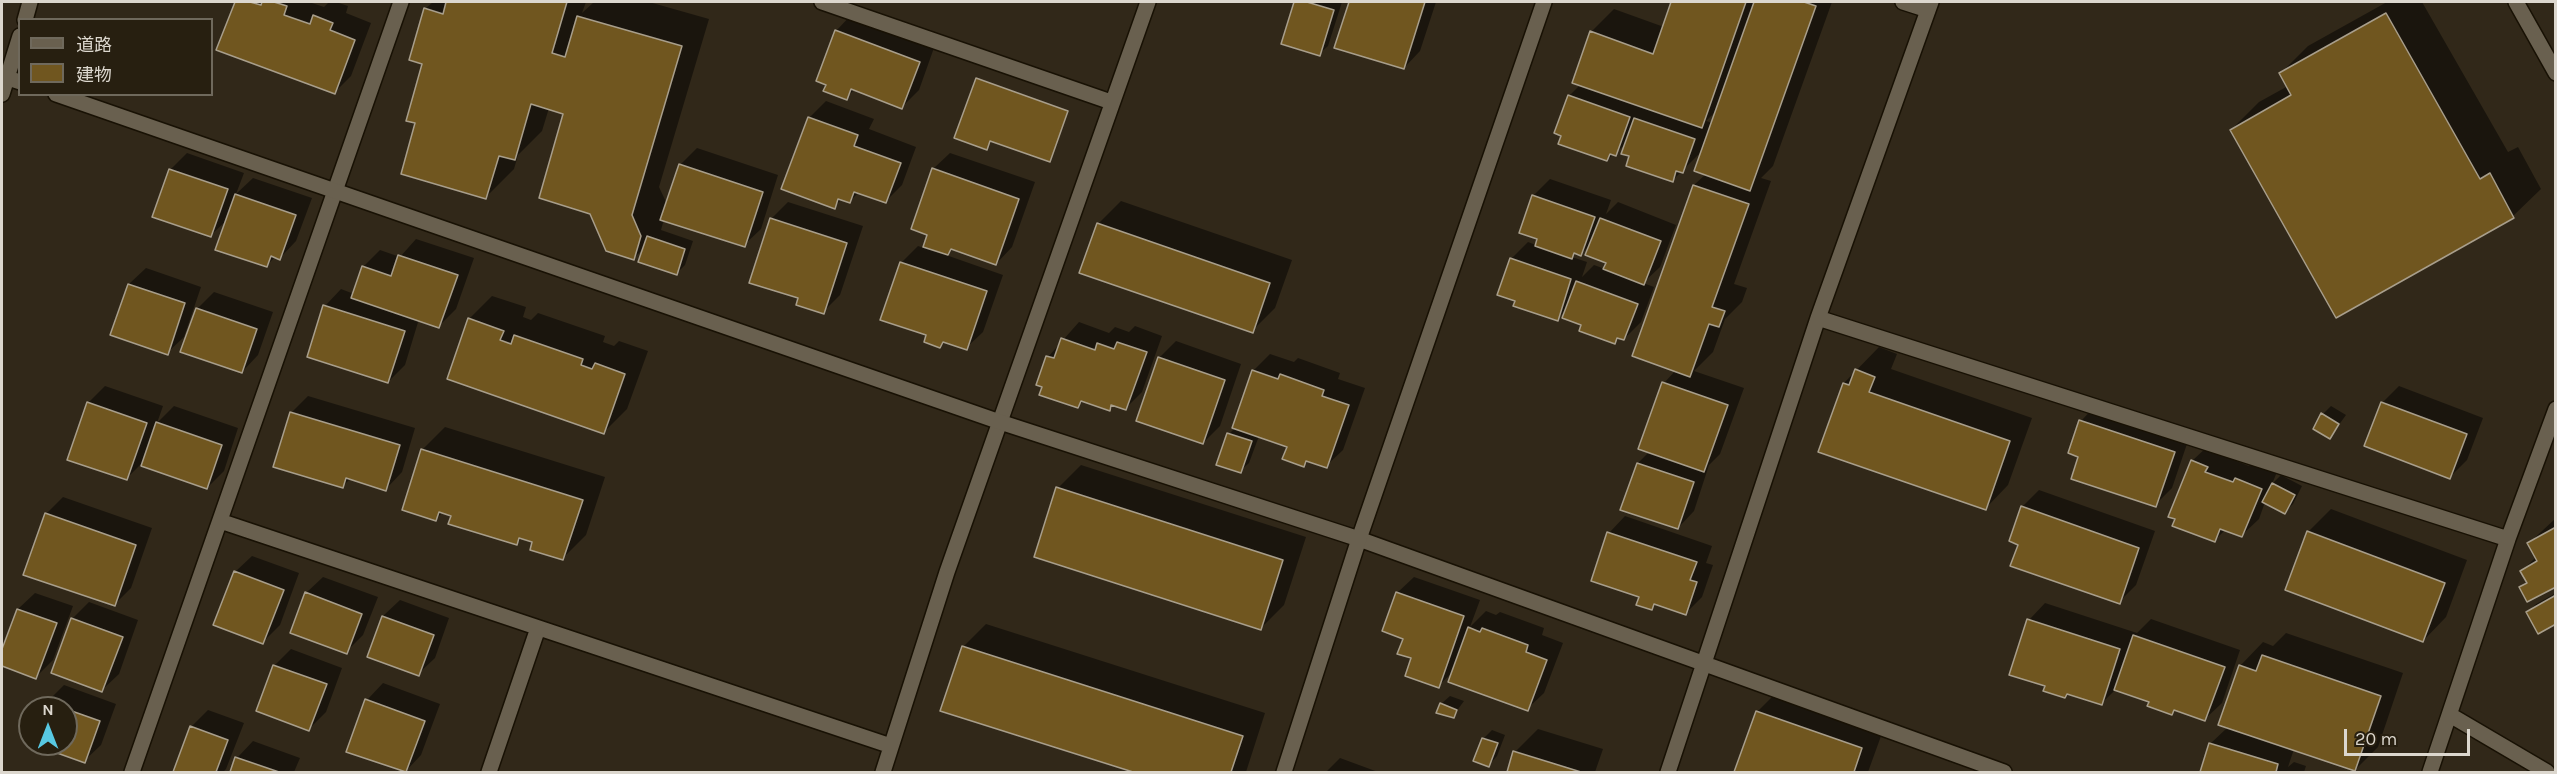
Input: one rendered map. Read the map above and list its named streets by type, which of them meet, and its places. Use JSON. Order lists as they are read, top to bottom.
{
  "legend": ["道路", "建物"],
  "scale_bar": "20 m",
  "north": "top"
}
